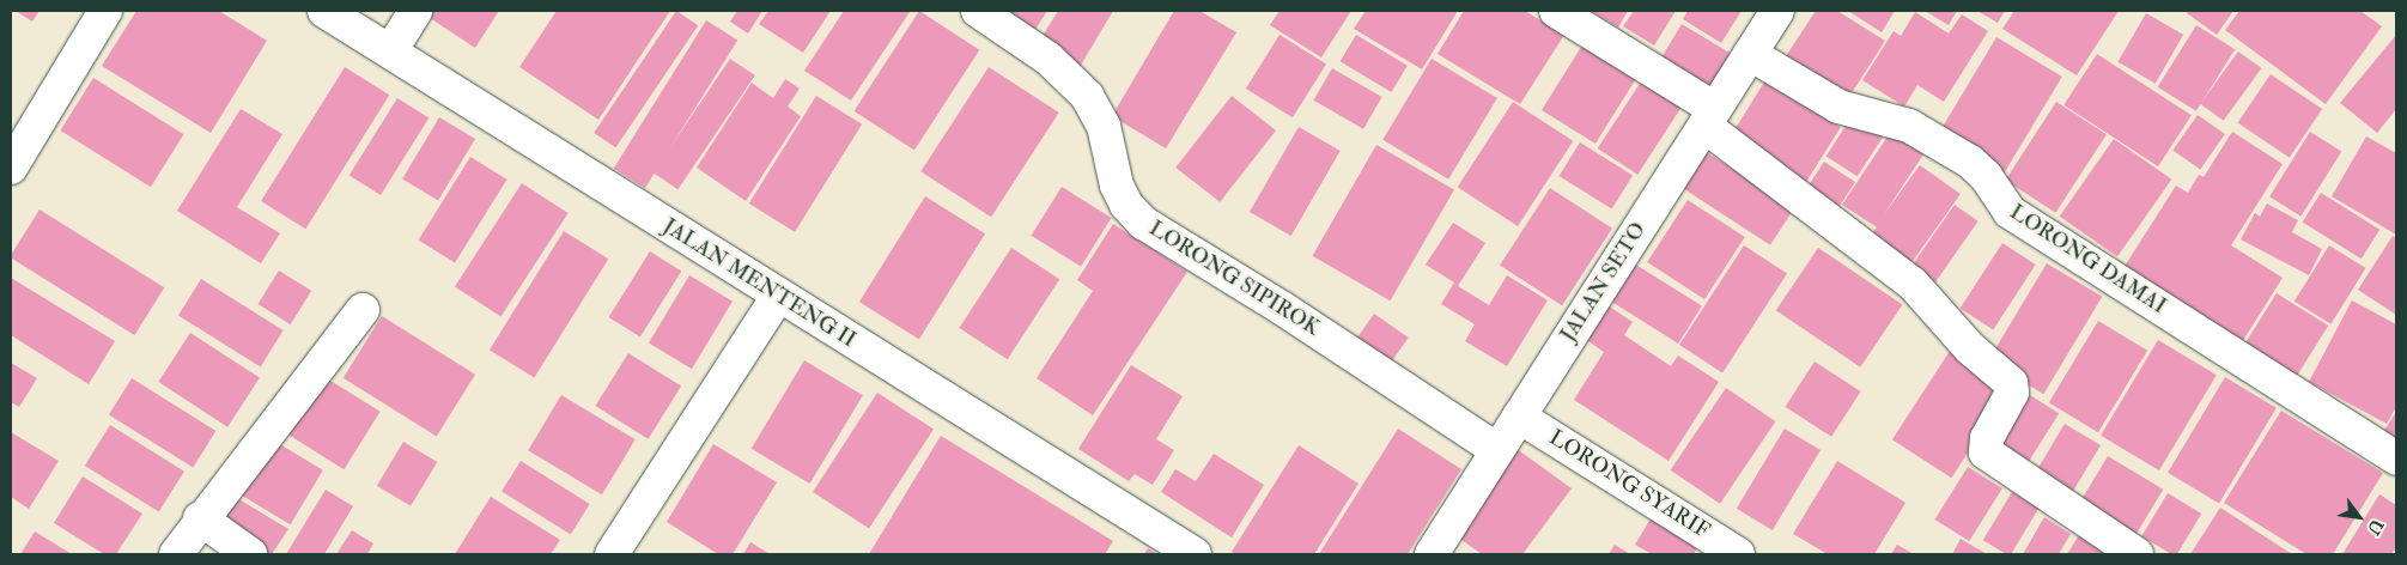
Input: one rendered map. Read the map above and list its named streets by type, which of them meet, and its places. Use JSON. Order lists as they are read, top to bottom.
{
  "streets": {
    "street": [
      "LORONG DAMAI",
      "LORONG SIPIROK",
      "JALAN SETO",
      "JALAN MENTENG II",
      "LORONG SYARIF"
    ]
  },
  "crossings": [
    ["LORONG DAMAI", "JALAN SETO"],
    ["LORONG SIPIROK", "JALAN SETO"],
    ["JALAN SETO", "LORONG SYARIF"]
  ],
  "north": "bottom right"
}
